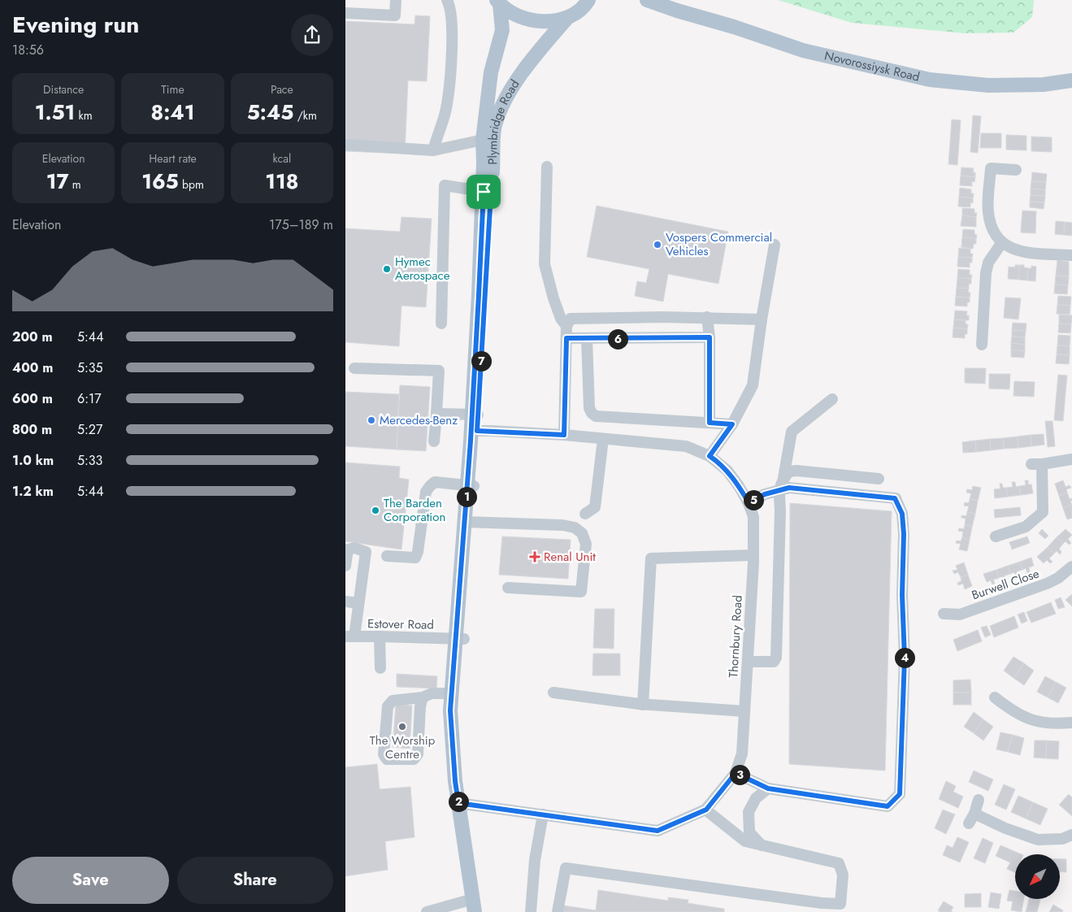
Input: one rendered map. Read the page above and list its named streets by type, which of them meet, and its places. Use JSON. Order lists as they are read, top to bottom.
{
  "streets": {
    "main road": ["Novorossiysk Road", "Plymbridge Road"],
    "street": ["Burwell Close", "Estover Road", "Thornbury Road"]
  },
  "crossings": [
    ["Plymbridge Road", "Estover Road"],
    ["Plymbridge Road", "Thornbury Road"]
  ],
  "places": {
    "other": [
      "Vospers Commercial Vehicles",
      "Hymec Aerospace",
      "Mercedes-Benz",
      "The Barden Corporation",
      "The Worship Centre"
    ],
    "health": ["Renal Unit"]
  },
  "north": "bottom left",
  "page": {
    "heading": ["Evening run", "18:56"],
    "stats": [
      ["Distance", "1.51 km"],
      ["Time", "8:41"],
      ["Pace", "5:45 /km"],
      ["Elevation", "17 m"],
      ["Heart rate", "165 bpm"],
      ["kcal", "118"]
    ],
    "chart": ["Elevation", "175–189 m"],
    "list": [
      {
        "name": "200 m",
        "note": "5:44"
      },
      {
        "name": "400 m",
        "note": "5:35"
      },
      {
        "name": "600 m",
        "note": "6:17"
      },
      {
        "name": "800 m",
        "note": "5:27"
      },
      {
        "name": "1.0 km",
        "note": "5:33"
      },
      {
        "name": "1.2 km",
        "note": "5:44"
      }
    ],
    "pins": [
      "6",
      "7",
      "1",
      "5",
      "4",
      "3",
      "2"
    ],
    "buttons": ["Save", "Share"]
  }
}
